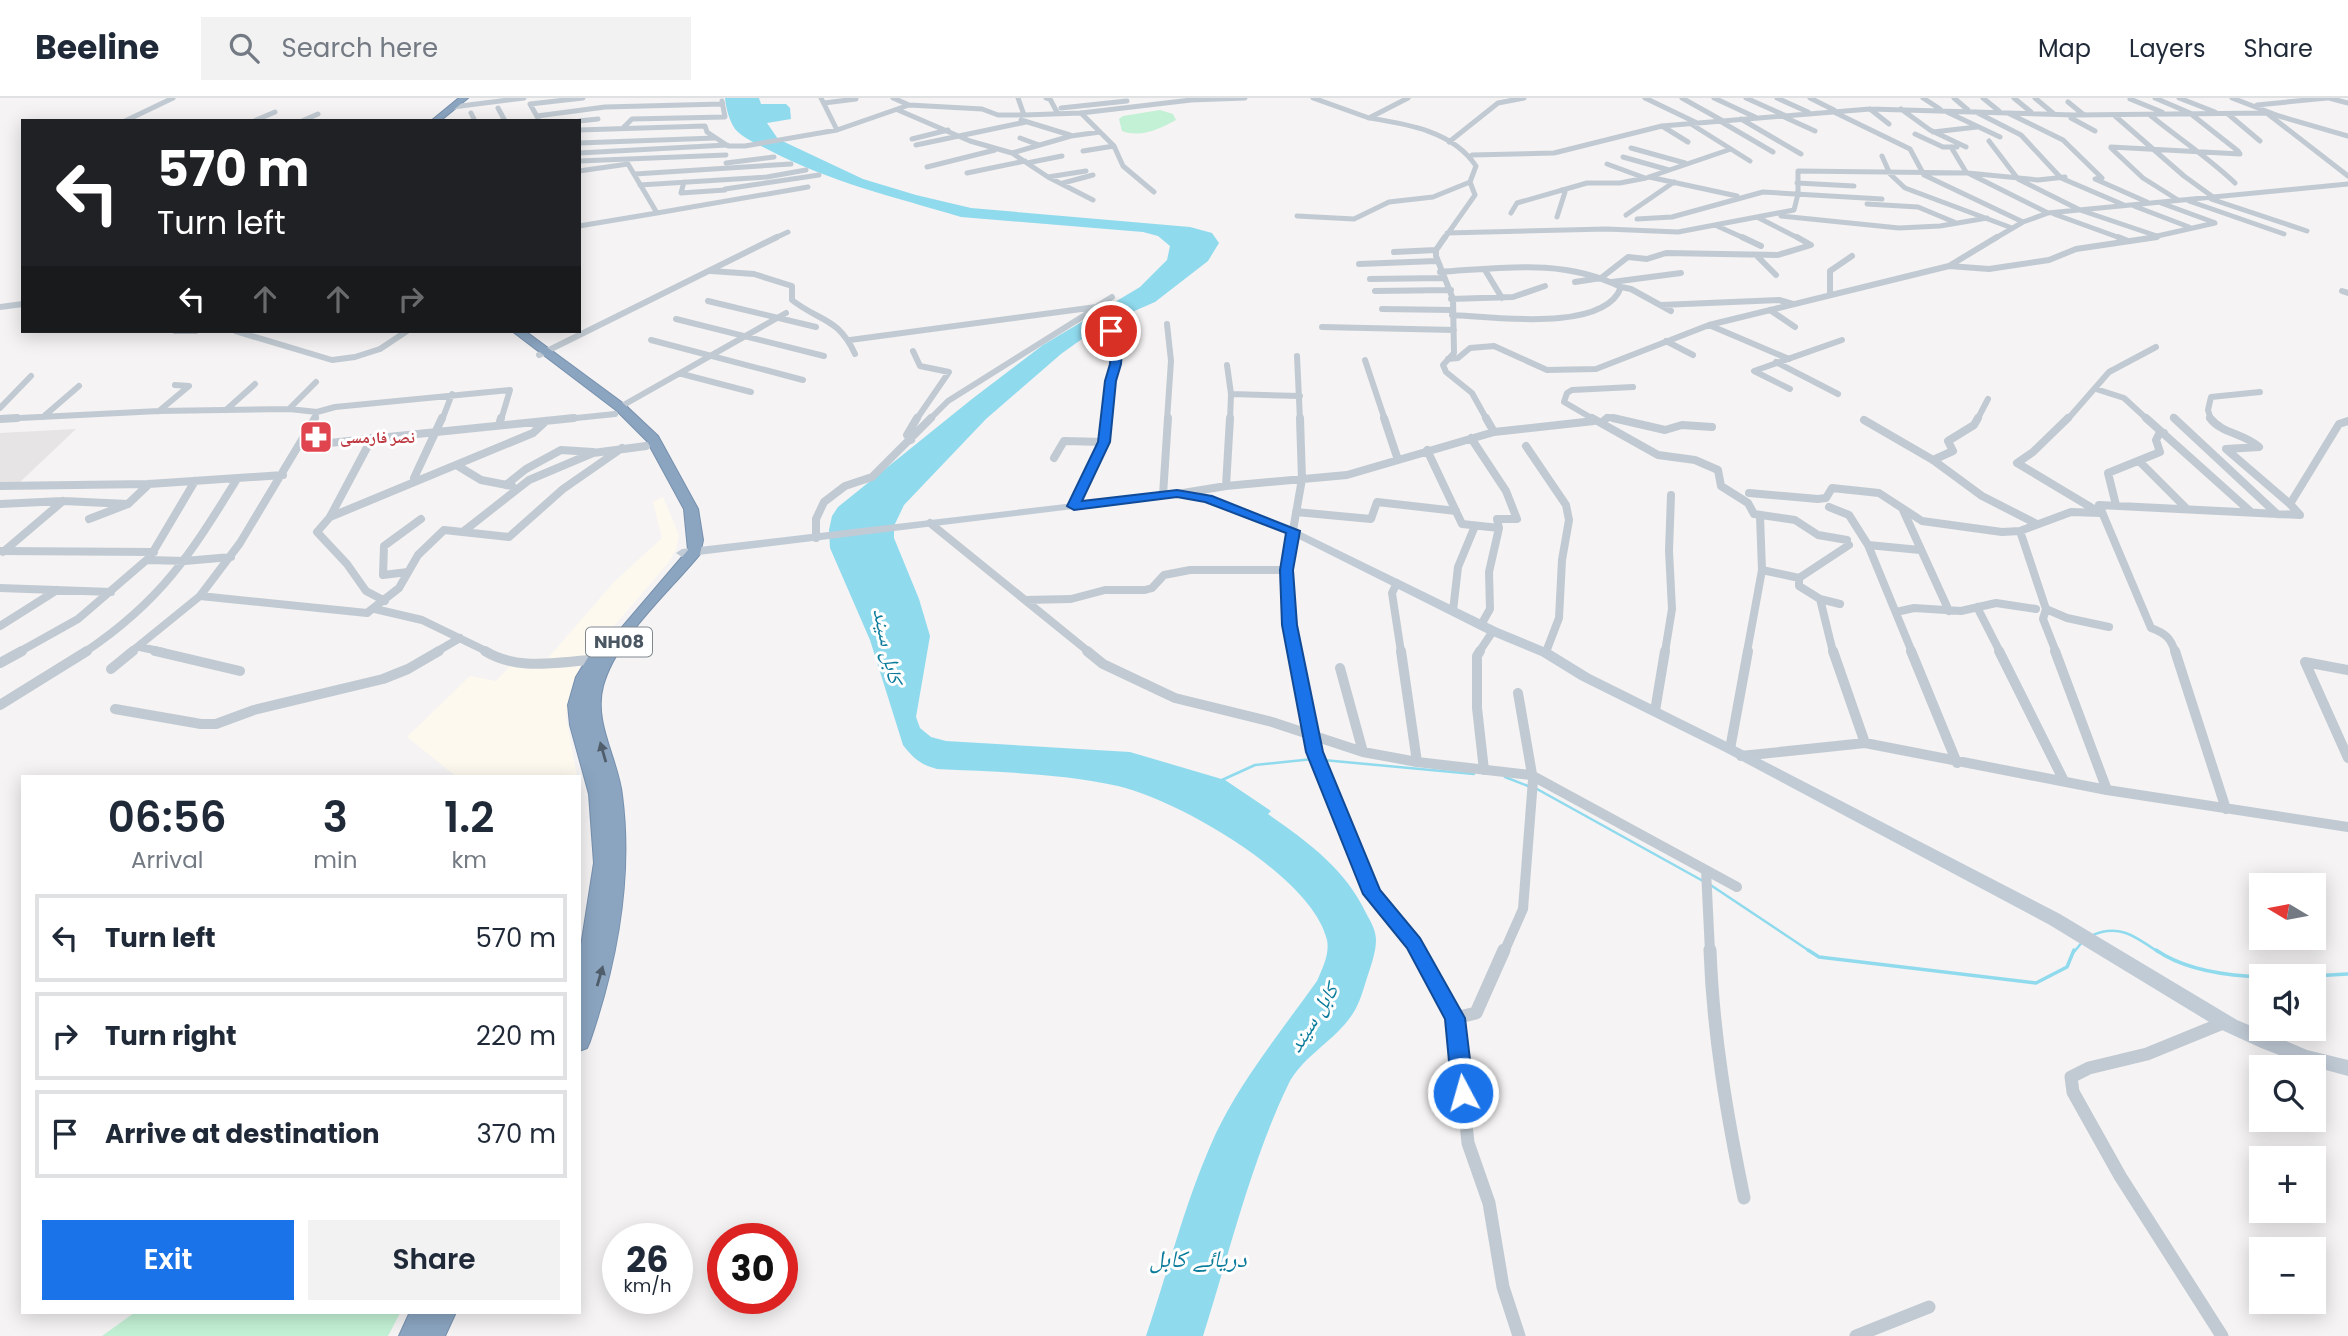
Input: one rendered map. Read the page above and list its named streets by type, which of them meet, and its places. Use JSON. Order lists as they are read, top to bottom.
{
  "streets": {
    "highway": ["NH08"]
  },
  "water": ["کابل سيند", "دریائے کابل"],
  "places": {
    "pharmacy": ["نصر فارمسی"]
  },
  "north": "left",
  "page": {
    "header": "Beeline",
    "search": "Search here",
    "nav": ["Map", "Layers", "Share"],
    "turn": ["570 m", "Turn left"],
    "eta": [
      "06:56",
      "Arrival",
      "3",
      "min",
      "1.2",
      "km"
    ],
    "map_buttons": ["+", "−"],
    "list": [
      {
        "name": "Turn left",
        "value": "570 m"
      },
      {
        "name": "Turn right",
        "value": "220 m"
      },
      {
        "name": "Arrive at destination",
        "value": "370 m"
      }
    ],
    "buttons": ["Exit", "Share"],
    "speed": "26 km/h",
    "limit": "30"
  }
}
